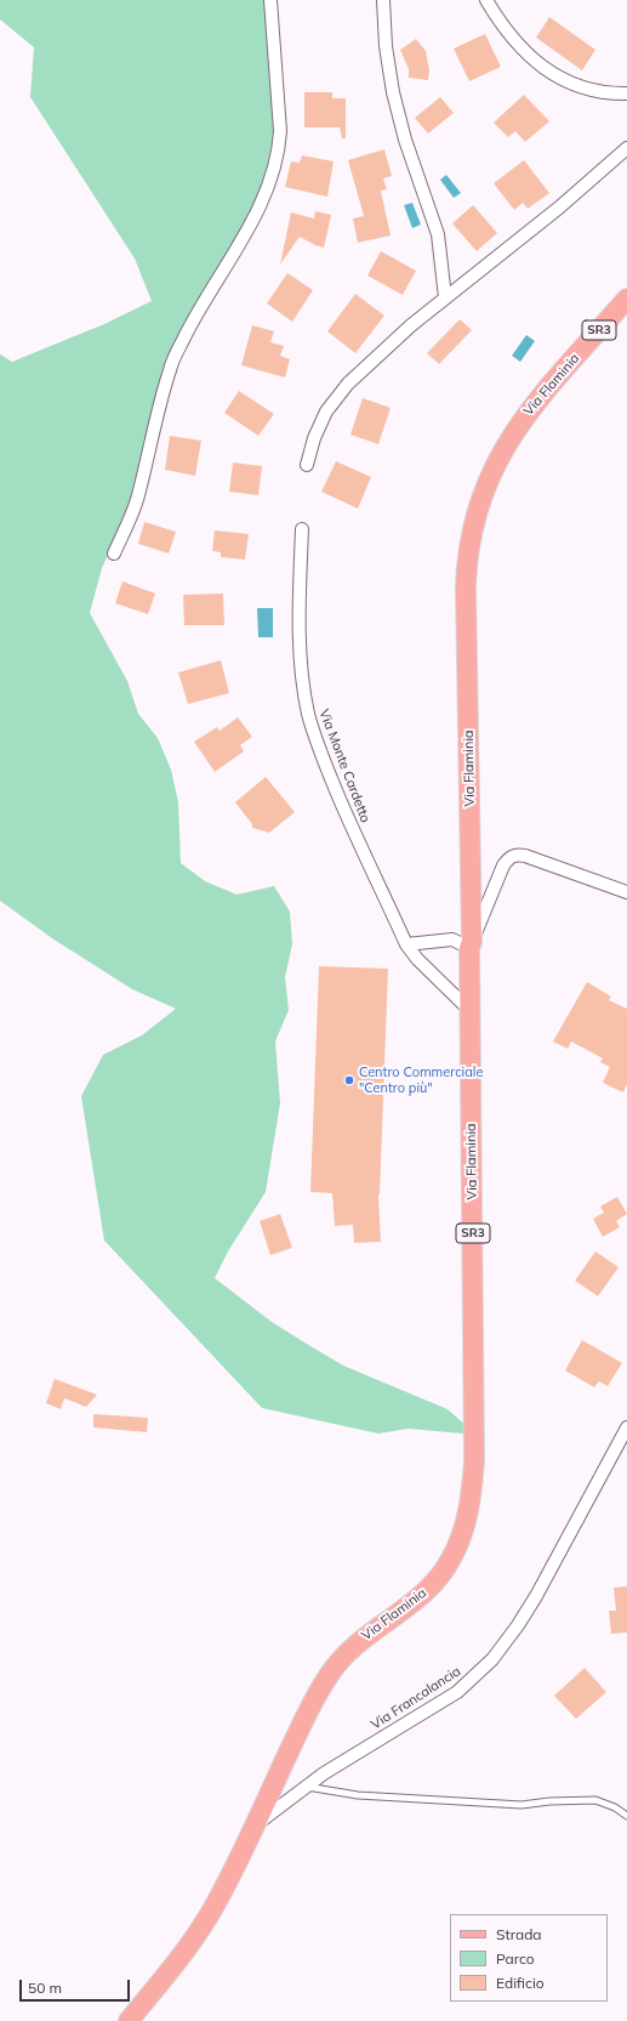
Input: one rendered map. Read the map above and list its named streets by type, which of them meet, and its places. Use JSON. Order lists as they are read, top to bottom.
{
  "streets": {
    "main road": ["SR3", "Via Flaminia"],
    "street": ["Via Monte Cardetto", "Via Francalancia"]
  },
  "crossings": [
    ["Via Flaminia", "Via Monte Cardetto"],
    ["Via Flaminia", "Via Francalancia"]
  ],
  "places": ["Centro Commerciale \"Centro più\""],
  "legend": ["Strada", "Parco", "Edificio"],
  "scale_bar": "50 m"
}
